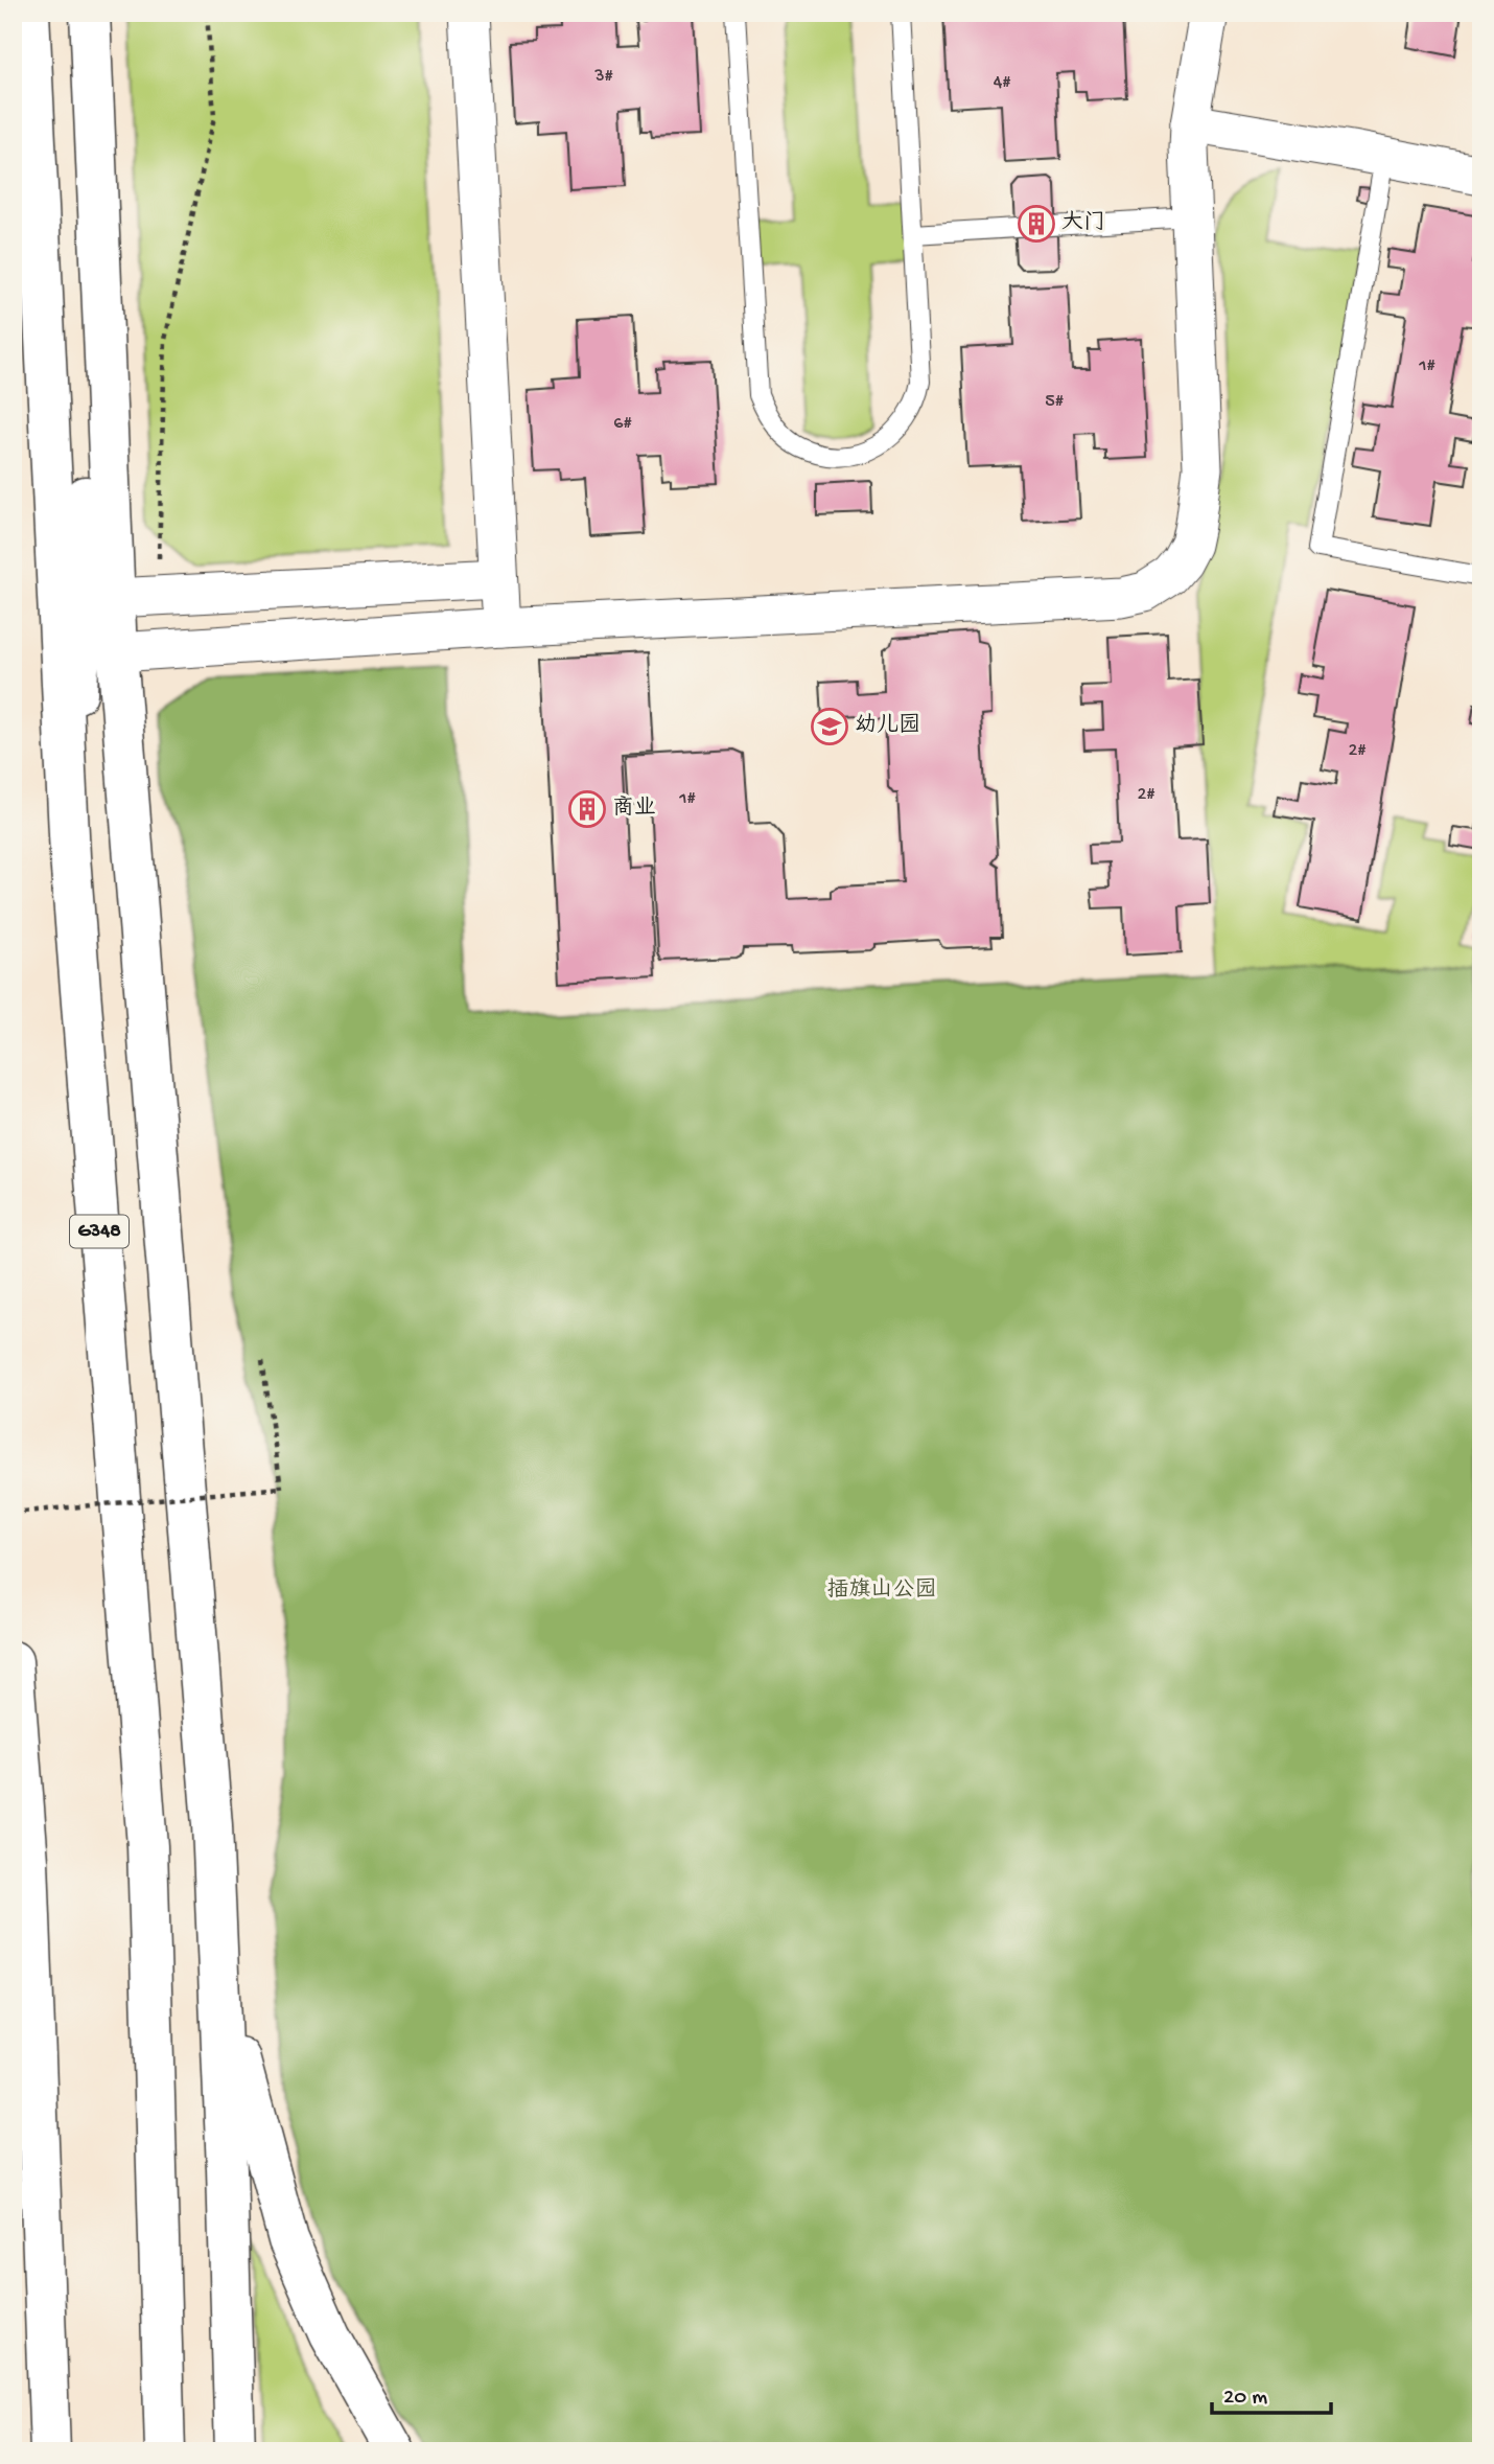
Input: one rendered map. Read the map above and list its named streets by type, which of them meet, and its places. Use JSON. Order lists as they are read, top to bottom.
{
  "streets": {
    "main road": ["G348"]
  },
  "parks": ["插旗山公园"],
  "places": {
    "building": ["大门", "商业"],
    "school or university": ["幼儿园"]
  },
  "house_numbers": [
    "3#",
    "4#",
    "1#",
    "5#",
    "6#",
    "2#",
    "2#",
    "1#"
  ],
  "scale_bar": "20 m"
}
